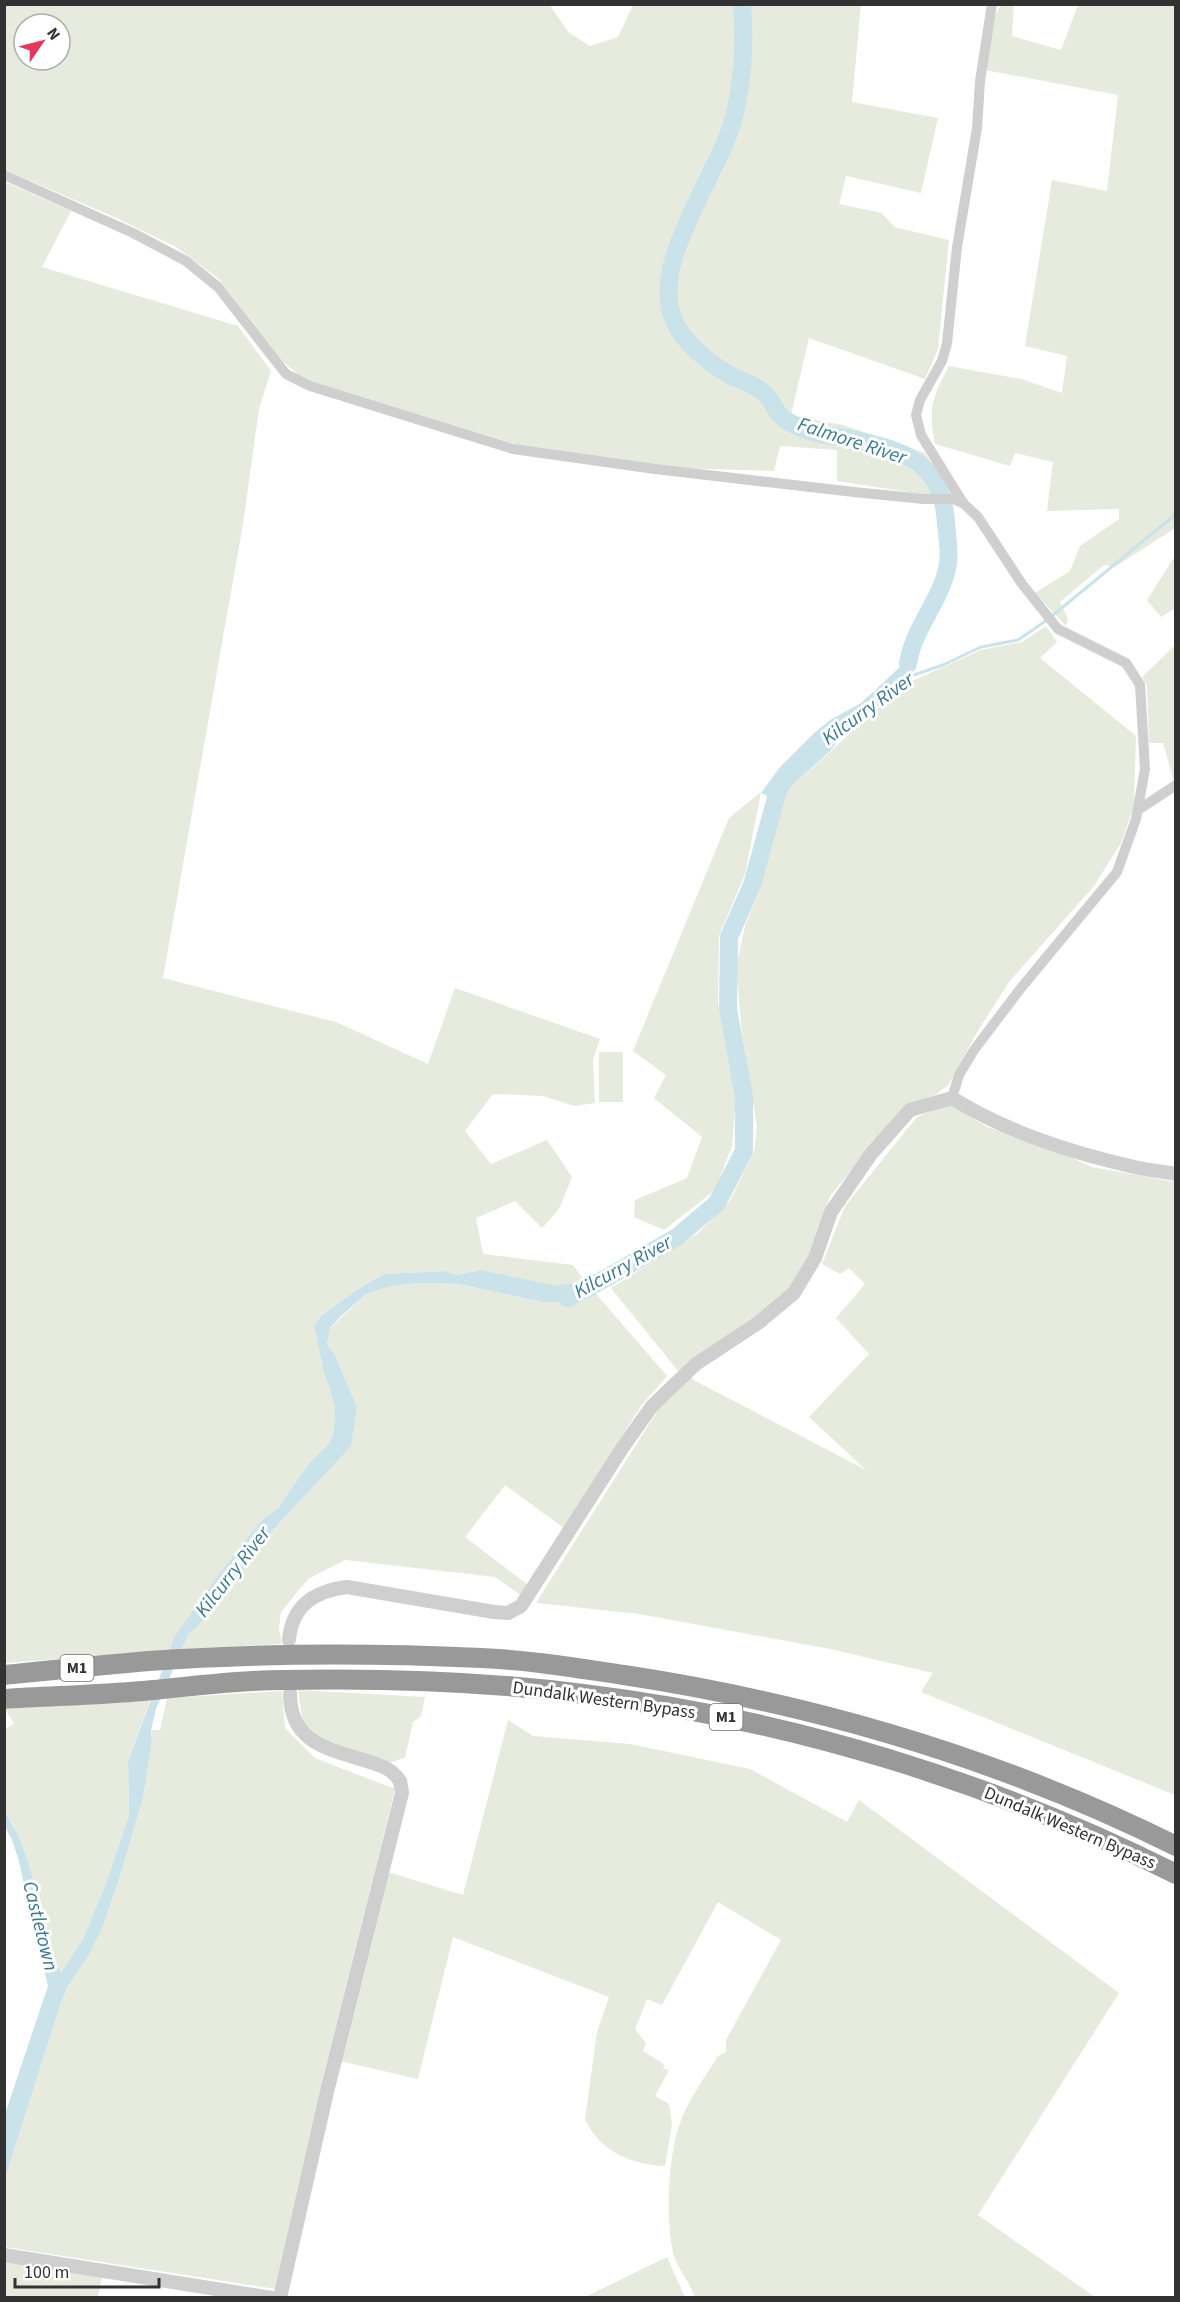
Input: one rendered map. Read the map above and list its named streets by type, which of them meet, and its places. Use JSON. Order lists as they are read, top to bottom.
{
  "streets": {
    "highway": ["M1", "Dundalk Western Bypass"]
  },
  "water": ["Falmore River", "Kilcurry River", "Castletown"],
  "scale_bar": "100 m",
  "north": "top right"
}
